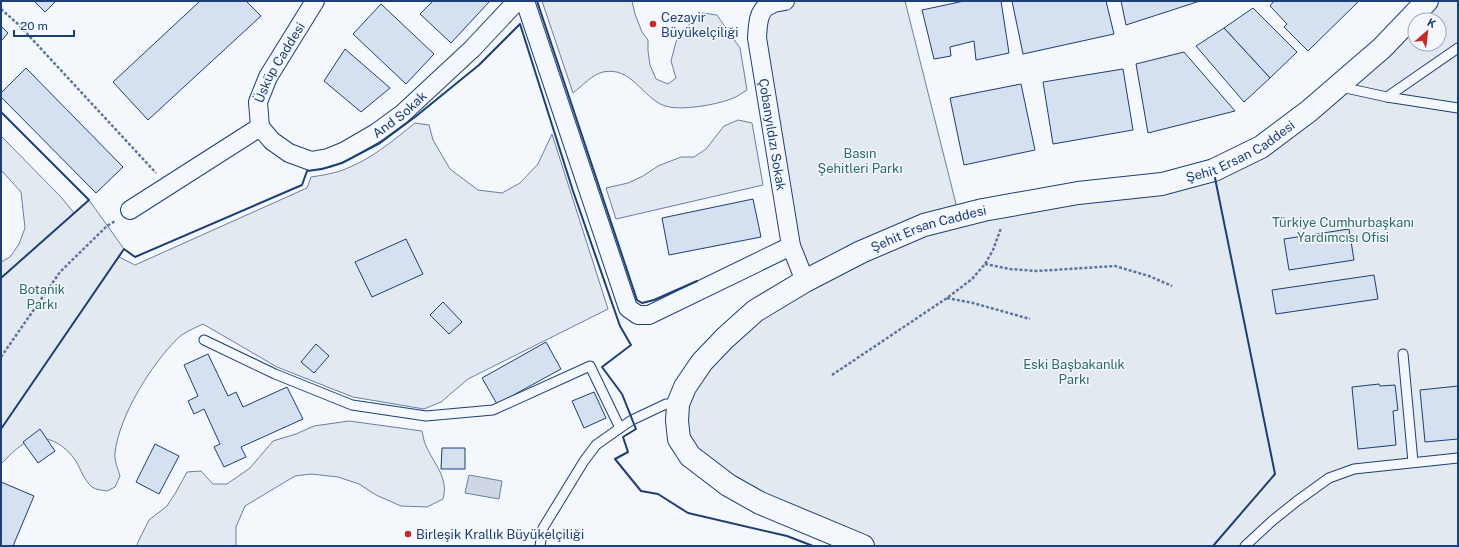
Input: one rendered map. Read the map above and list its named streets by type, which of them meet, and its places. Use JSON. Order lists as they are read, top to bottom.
{
  "streets": {
    "main road": ["Şehit Ersan Caddesi"],
    "street": ["Üsküp Caddesi", "And Sokak", "Çobanyıldızı Sokak"]
  },
  "crossings": [
    ["Üsküp Caddesi", "And Sokak"],
    ["Çobanyıldızı Sokak", "Şehit Ersan Caddesi"]
  ],
  "parks": [
    "Basın Şehitleri Parkı",
    "Türkiye Cumhurbaşkanı Yardımcısı Ofisi",
    "Botanik Parkı",
    "Eski Başbakanlık Parkı"
  ],
  "places": ["Cezayir Büyükelçiliği", "Birleşik Krallık Büyükelçiliği"],
  "scale_bar": "20 m",
  "north": "top right"
}
